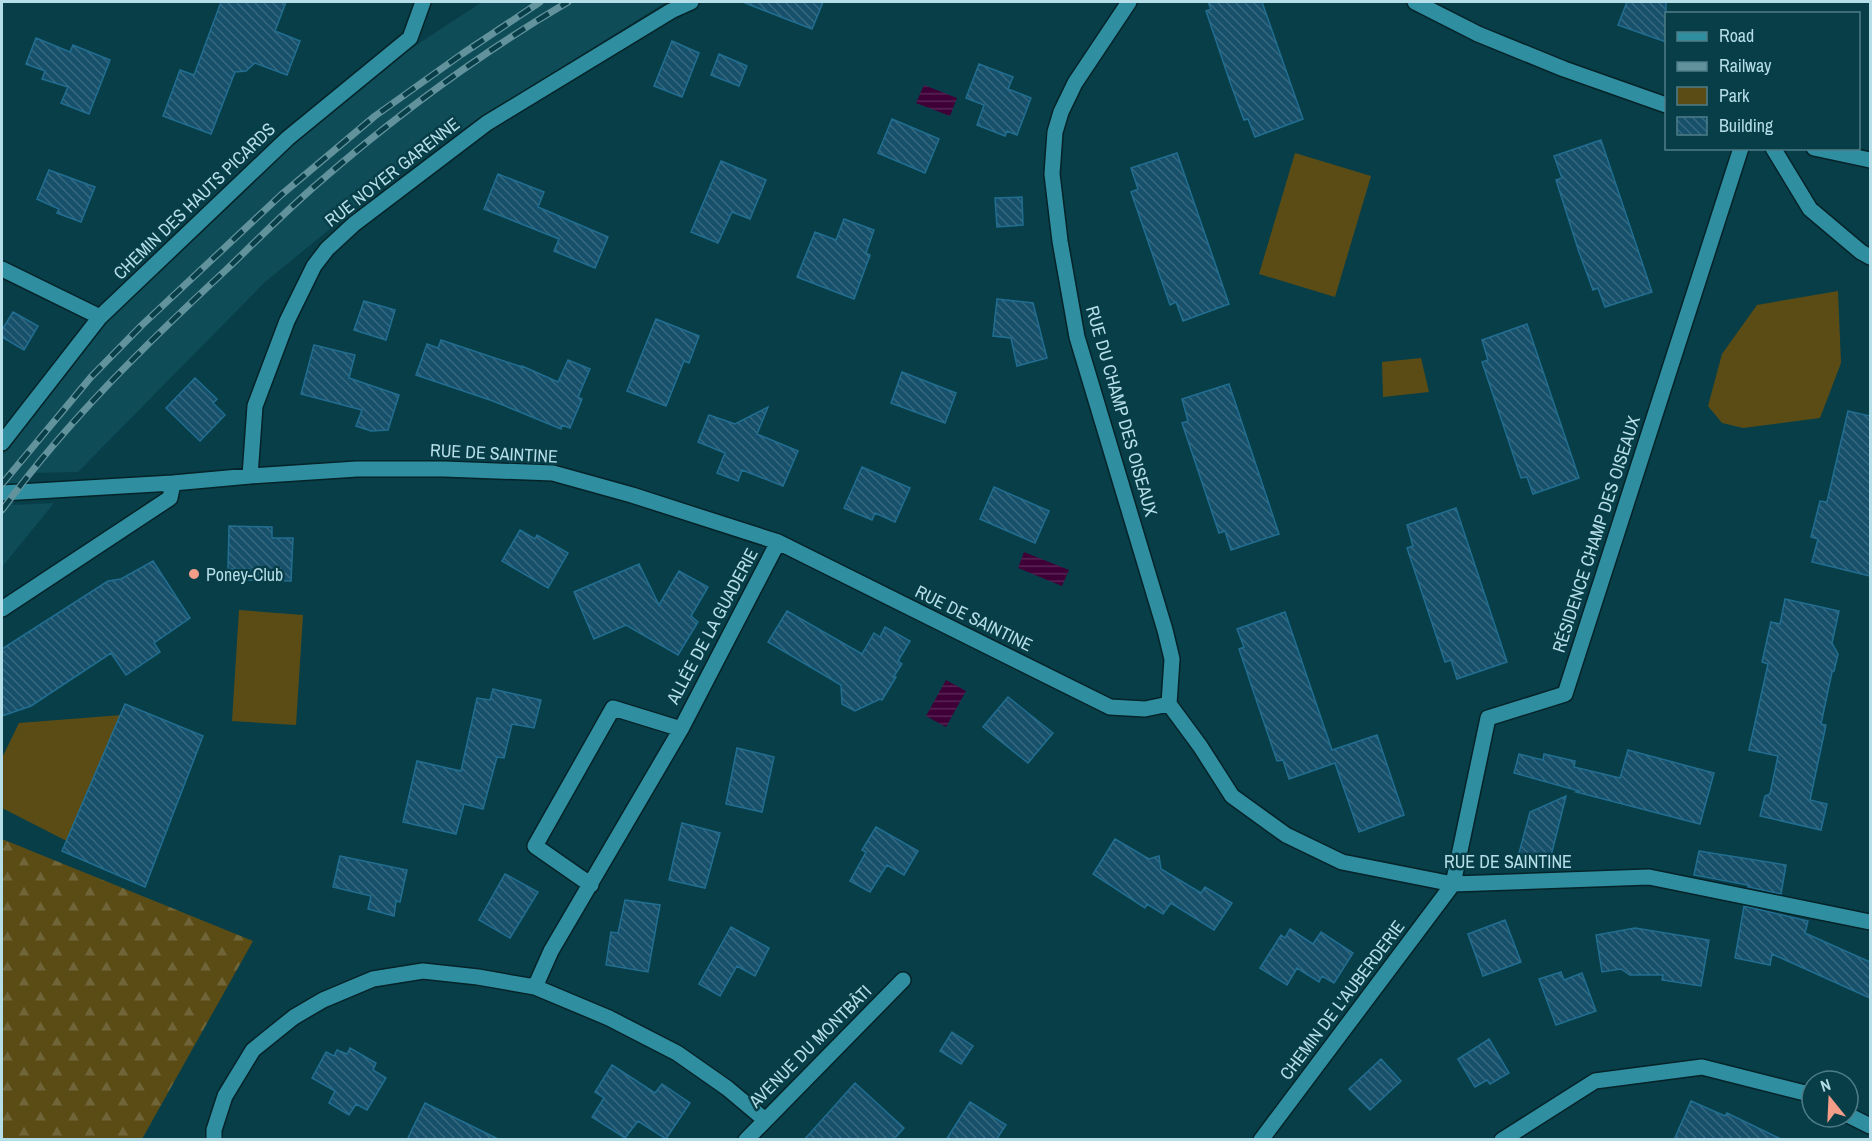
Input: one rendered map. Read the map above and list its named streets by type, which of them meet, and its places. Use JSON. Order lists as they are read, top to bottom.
{
  "streets": {
    "street": [
      "RUE NOYER GARENNE",
      "CHEMIN DES HAUTS PICARDS",
      "RUE DU CHAMP DES OISEAUX",
      "RUE DE SAINTINE",
      "RÉSIDENCE CHAMP DES OISEAUX",
      "ALLÉE DE LA GUADERIE",
      "CHEMIN DE L'AUBERDERIE",
      "AVENUE DU MONTBÂTI"
    ]
  },
  "crossings": [
    ["RUE NOYER GARENNE", "RUE DE SAINTINE"],
    ["RUE DU CHAMP DES OISEAUX", "RUE DE SAINTINE"],
    ["RUE DE SAINTINE", "RÉSIDENCE CHAMP DES OISEAUX"],
    ["RUE DE SAINTINE", "ALLÉE DE LA GUADERIE"],
    ["RUE DE SAINTINE", "CHEMIN DE L'AUBERDERIE"],
    ["RÉSIDENCE CHAMP DES OISEAUX", "CHEMIN DE L'AUBERDERIE"]
  ],
  "places": ["Poney-Club"],
  "legend": [
    "Road",
    "Railway",
    "Park",
    "Building"
  ],
  "north": "top"
}
